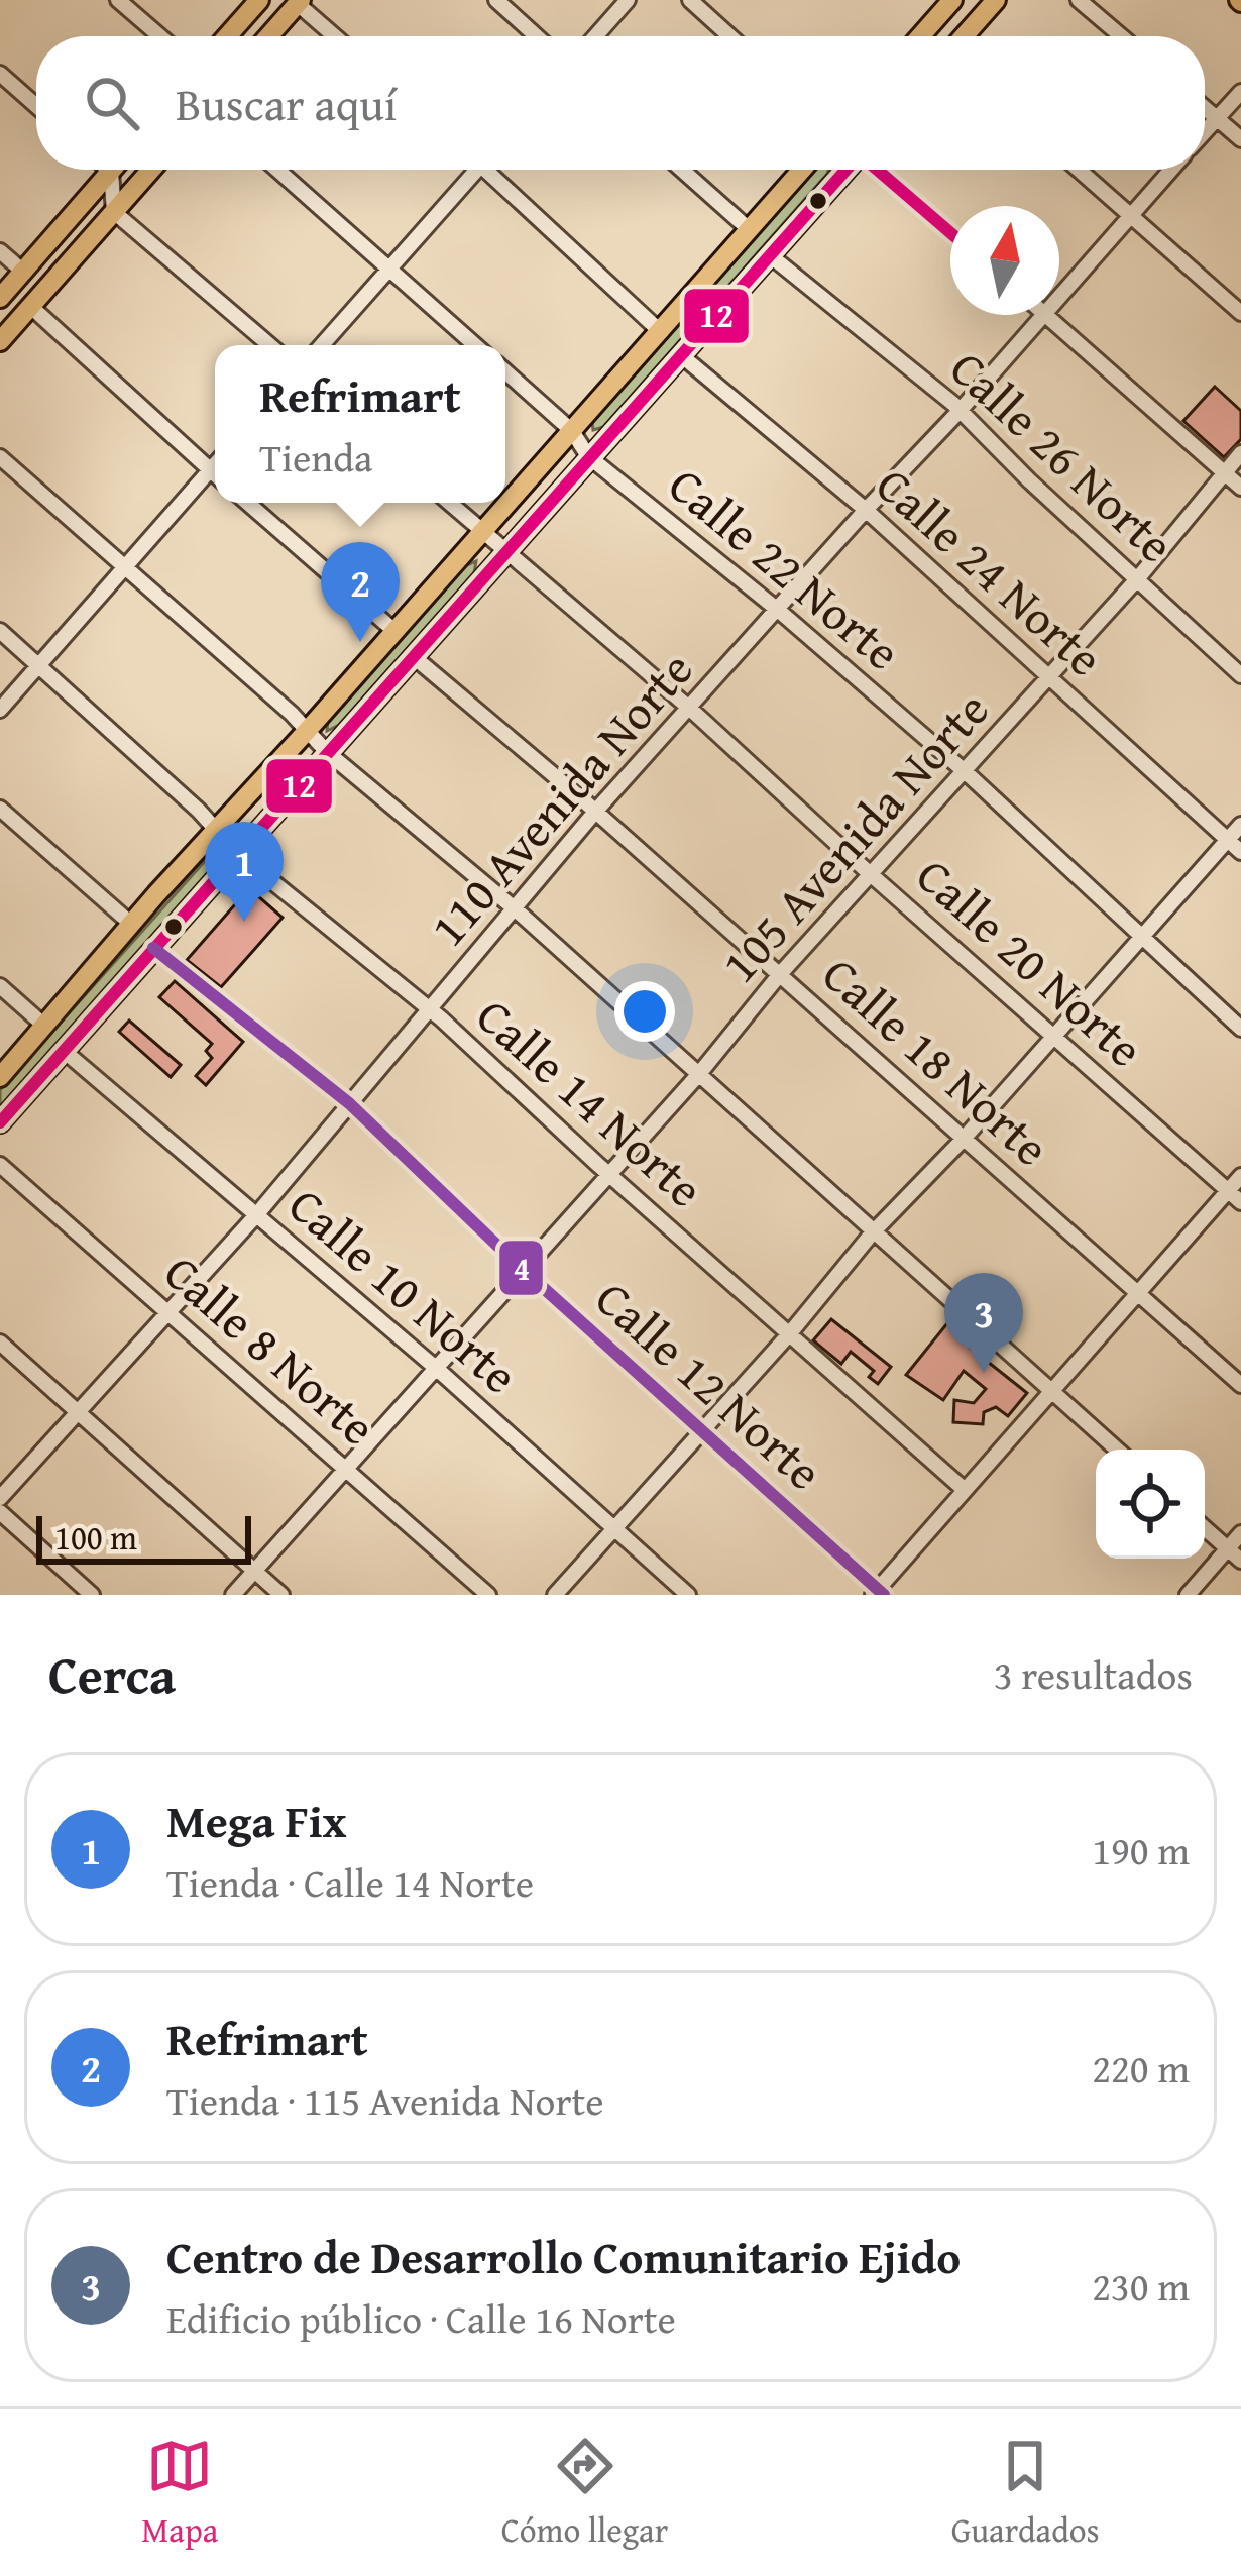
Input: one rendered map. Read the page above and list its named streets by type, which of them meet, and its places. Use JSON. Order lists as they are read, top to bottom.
{
  "streets": {
    "street": [
      "Calle 26 Norte",
      "Calle 22 Norte",
      "Calle 24 Norte",
      "110 Avenida Norte",
      "105 Avenida Norte",
      "Calle 20 Norte",
      "Calle 18 Norte",
      "Calle 14 Norte",
      "Calle 10 Norte",
      "Calle 8 Norte",
      "Calle 12 Norte"
    ]
  },
  "crossings": [
    ["Calle 26 Norte", "110 Avenida Norte"],
    ["Calle 26 Norte", "105 Avenida Norte"],
    ["Calle 22 Norte", "110 Avenida Norte"],
    ["Calle 22 Norte", "105 Avenida Norte"],
    ["Calle 24 Norte", "110 Avenida Norte"],
    ["Calle 24 Norte", "105 Avenida Norte"],
    ["110 Avenida Norte", "Calle 20 Norte"],
    ["110 Avenida Norte", "Calle 18 Norte"],
    ["110 Avenida Norte", "Calle 14 Norte"],
    ["110 Avenida Norte", "Calle 10 Norte"],
    ["110 Avenida Norte", "Calle 8 Norte"],
    ["110 Avenida Norte", "Calle 12 Norte"],
    ["105 Avenida Norte", "Calle 20 Norte"],
    ["105 Avenida Norte", "Calle 18 Norte"],
    ["105 Avenida Norte", "Calle 14 Norte"],
    ["105 Avenida Norte", "Calle 10 Norte"],
    ["105 Avenida Norte", "Calle 8 Norte"],
    ["105 Avenida Norte", "Calle 12 Norte"]
  ],
  "lines": ["transit line 12", "transit line 4"],
  "scale_bar": "100 m",
  "north": "top",
  "page": {
    "search": "Buscar aquí",
    "popup": ["Refrimart", "Tienda"],
    "pins": ["2", "1", "3"],
    "scale": "100 m",
    "heading": ["Cerca", "3 resultados"],
    "list": [
      {
        "mark": "1",
        "name": "Mega Fix",
        "note": "Tienda · Calle 14 Norte",
        "value": "190 m"
      },
      {
        "mark": "2",
        "name": "Refrimart",
        "note": "Tienda · 115 Avenida Norte",
        "value": "220 m"
      },
      {
        "mark": "3",
        "name": "Centro de Desarrollo Comunitario Ejido",
        "note": "Edificio público · Calle 16 Norte",
        "value": "230 m"
      }
    ],
    "nav": ["Mapa", "Cómo llegar", "Guardados"]
  }
}
